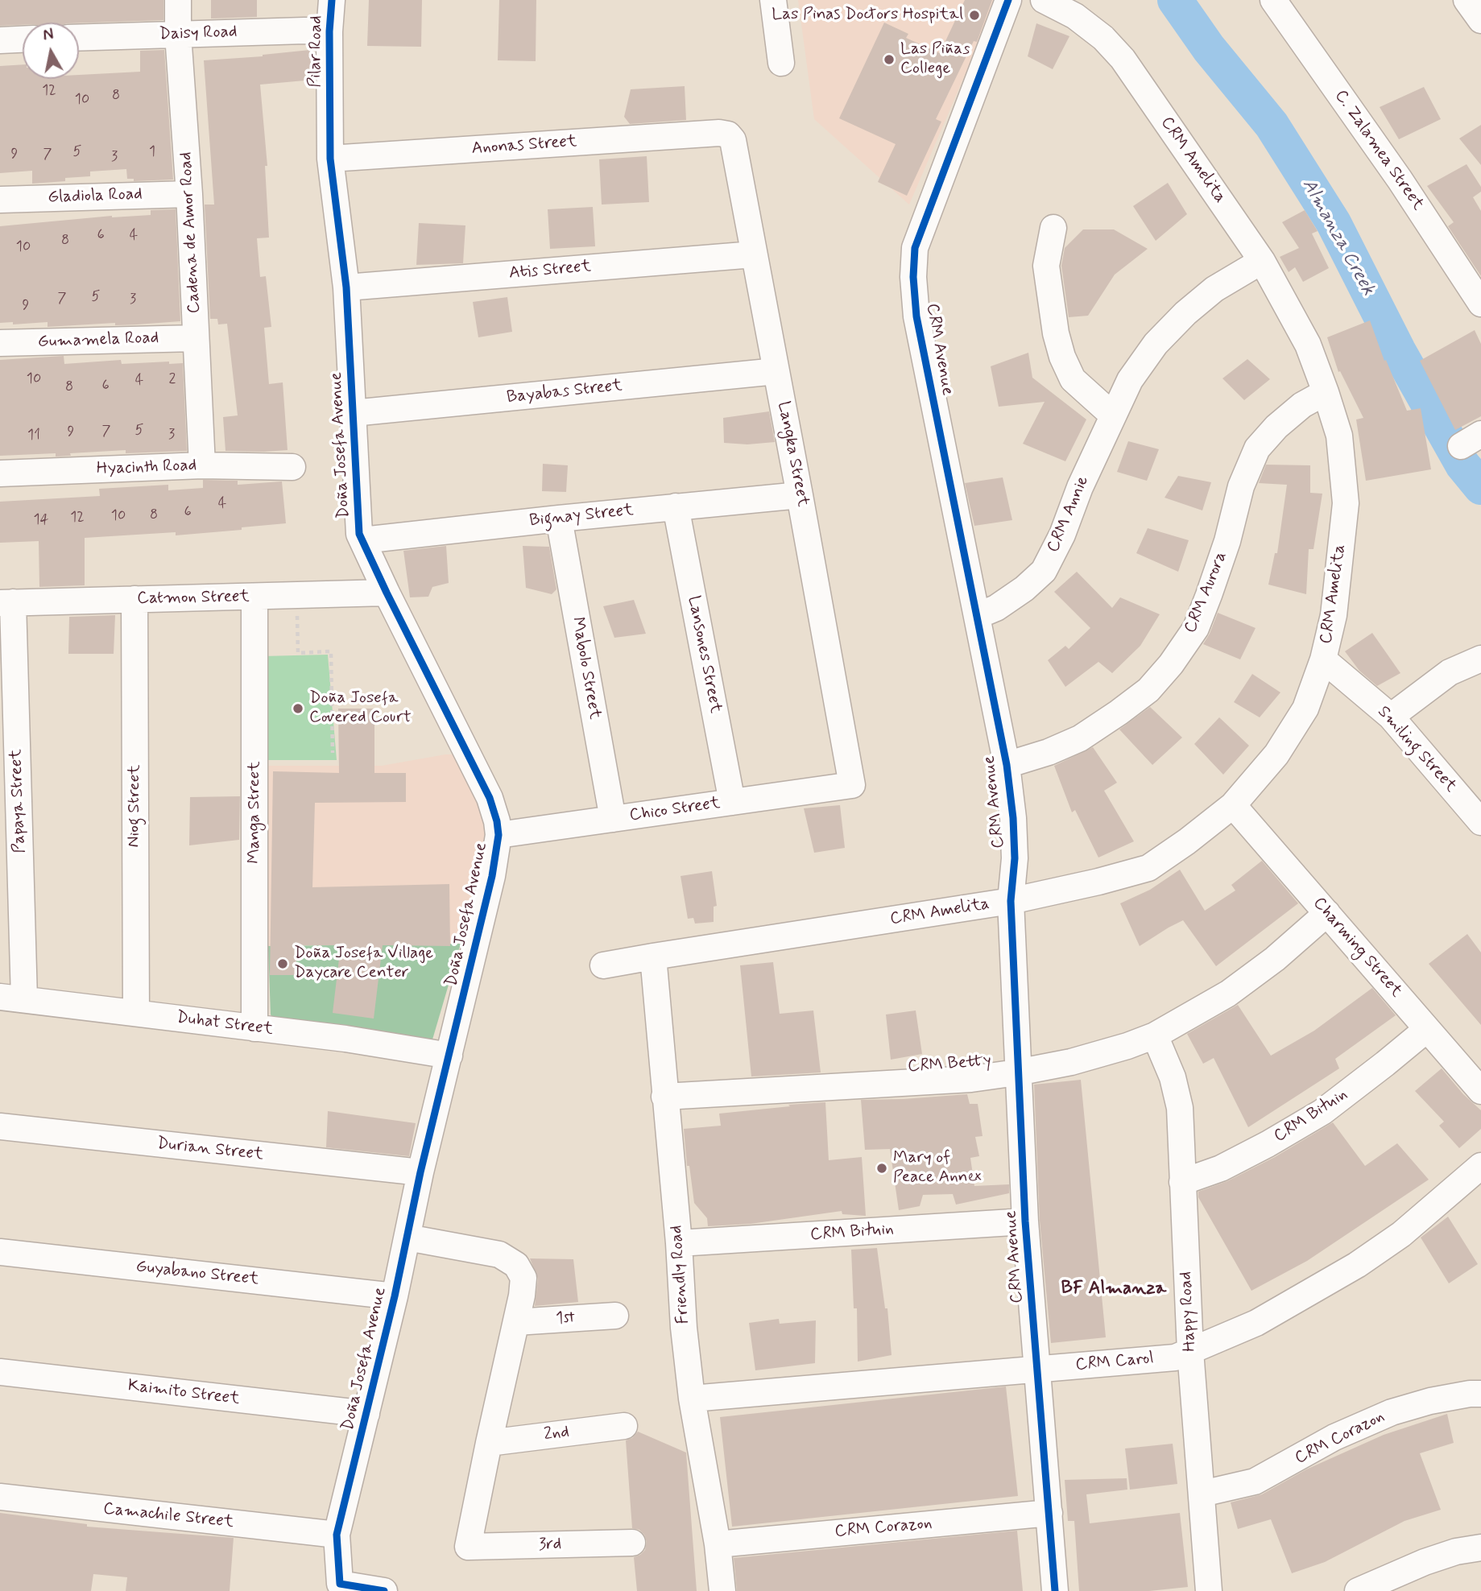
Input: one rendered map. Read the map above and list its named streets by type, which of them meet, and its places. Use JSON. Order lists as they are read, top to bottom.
{
  "streets": {
    "street": [
      "Daisy Road",
      "Pilar Road",
      "Anonas Street",
      "C. Zalamea Street",
      "CRM Amelita",
      "Gladiola Road",
      "Cadena de Amor Road",
      "Atis Street",
      "Gumamela Road",
      "CRM Avenue",
      "Bayabas Street",
      "Doña Josefa Avenue",
      "Langka Street",
      "Hyacinth Road",
      "CRM Annie",
      "Bignay Street",
      "CRM Aurora",
      "Catmon Street",
      "Lansones Street",
      "Mabolo Street",
      "Smiling Street",
      "Papaya Street",
      "Niog Street",
      "Chico Street",
      "Manga Street",
      "Charming Street",
      "Duhat Street",
      "CRM Betty",
      "CRM Bituin",
      "Durian Street",
      "Guyabano Street",
      "Friendly Road",
      "Happy Road",
      "1st",
      "CRM Carol",
      "Kaimito Street",
      "2nd",
      "CRM Corazon",
      "Camachile Street",
      "3rd"
    ]
  },
  "crossings": [
    ["Daisy Road", "Pilar Road"],
    ["Daisy Road", "Cadena de Amor Road"],
    ["Pilar Road", "Doña Josefa Avenue"],
    ["Anonas Street", "Doña Josefa Avenue"],
    ["Anonas Street", "Langka Street"],
    ["CRM Amelita", "CRM Avenue"],
    ["CRM Amelita", "CRM Annie"],
    ["CRM Amelita", "CRM Aurora"],
    ["CRM Amelita", "Smiling Street"],
    ["CRM Amelita", "Charming Street"],
    ["CRM Amelita", "Friendly Road"],
    ["Gladiola Road", "Cadena de Amor Road"],
    ["Cadena de Amor Road", "Gumamela Road"],
    ["Cadena de Amor Road", "Hyacinth Road"],
    ["Atis Street", "Doña Josefa Avenue"],
    ["Atis Street", "Langka Street"],
    ["CRM Avenue", "CRM Annie"],
    ["CRM Avenue", "CRM Aurora"],
    ["CRM Avenue", "CRM Betty"],
    ["CRM Avenue", "CRM Bituin"],
    ["CRM Avenue", "CRM Carol"],
    ["CRM Avenue", "CRM Corazon"],
    ["Bayabas Street", "Doña Josefa Avenue"],
    ["Bayabas Street", "Langka Street"],
    ["Doña Josefa Avenue", "Bignay Street"],
    ["Doña Josefa Avenue", "Catmon Street"],
    ["Doña Josefa Avenue", "Chico Street"],
    ["Doña Josefa Avenue", "Duhat Street"],
    ["Doña Josefa Avenue", "Durian Street"],
    ["Doña Josefa Avenue", "Guyabano Street"],
    ["Doña Josefa Avenue", "Kaimito Street"],
    ["Doña Josefa Avenue", "Camachile Street"],
    ["Langka Street", "Bignay Street"],
    ["Langka Street", "Chico Street"],
    ["Bignay Street", "Lansones Street"],
    ["Bignay Street", "Mabolo Street"],
    ["Catmon Street", "Papaya Street"],
    ["Catmon Street", "Niog Street"],
    ["Catmon Street", "Manga Street"],
    ["Lansones Street", "Chico Street"],
    ["Mabolo Street", "Chico Street"],
    ["Papaya Street", "Duhat Street"],
    ["Niog Street", "Duhat Street"],
    ["Manga Street", "Duhat Street"],
    ["Charming Street", "CRM Betty"],
    ["Charming Street", "CRM Bituin"],
    ["CRM Betty", "Friendly Road"],
    ["CRM Betty", "Happy Road"],
    ["CRM Bituin", "Friendly Road"],
    ["CRM Bituin", "Happy Road"],
    ["Friendly Road", "CRM Carol"],
    ["Friendly Road", "CRM Corazon"],
    ["Happy Road", "CRM Carol"],
    ["Happy Road", "CRM Corazon"],
    ["2nd", "3rd"]
  ],
  "districts": ["BF Almanza"],
  "water": ["Almanza Creek"],
  "places": [
    "Las Pinas Doctors Hospital",
    "Las Piñas College",
    "Doña Josefa Covered Court",
    "Doña Josefa Village Daycare Center",
    "Mary of Peace Annex"
  ],
  "house_numbers": [
    "12",
    "8",
    "10",
    "5",
    "1",
    "9",
    "7",
    "3",
    "6",
    "4",
    "8",
    "10",
    "5",
    "7",
    "3",
    "9",
    "10",
    "2",
    "4",
    "6",
    "8",
    "5",
    "7",
    "9",
    "3",
    "11",
    "4",
    "6",
    "8",
    "10",
    "12",
    "14"
  ],
  "north": "top"
}
